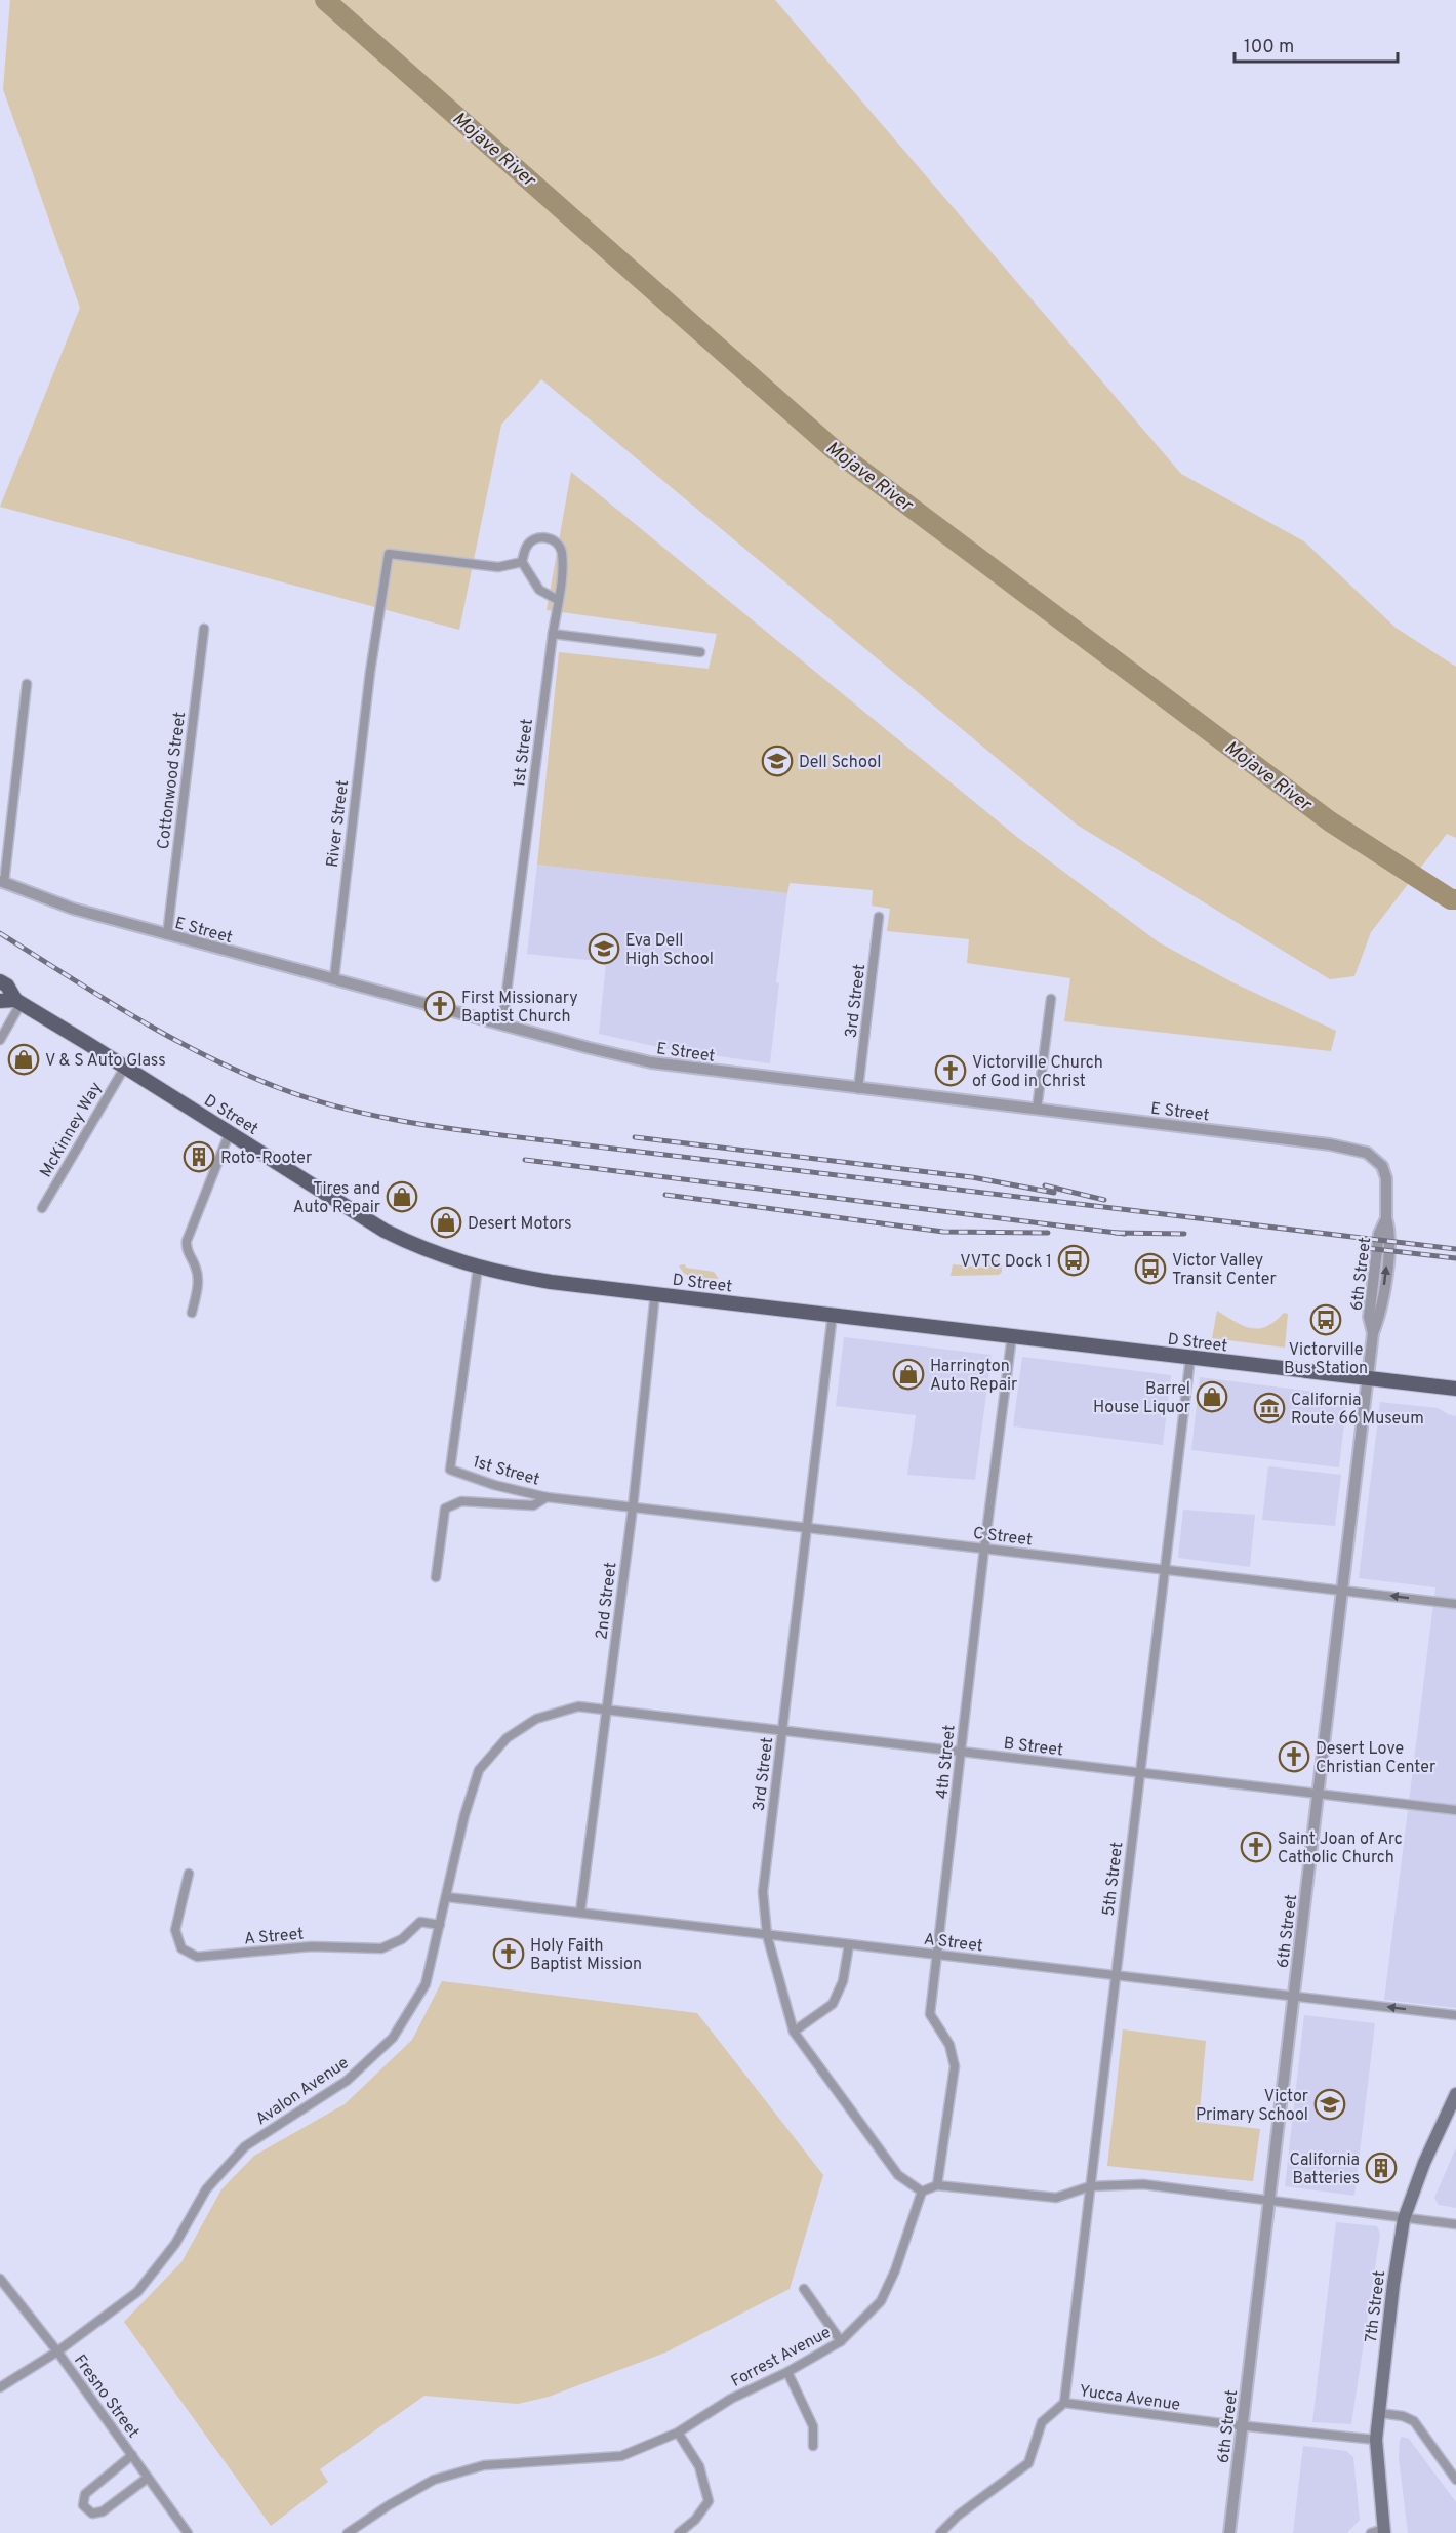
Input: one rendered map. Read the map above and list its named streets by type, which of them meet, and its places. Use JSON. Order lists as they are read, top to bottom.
{
  "streets": {
    "main road": ["D Street", "7th Street"],
    "street": [
      "1st Street",
      "Cottonwood Street",
      "River Street",
      "E Street",
      "3rd Street",
      "McKinney Way",
      "6th Street",
      "C Street",
      "2nd Street",
      "B Street",
      "4th Street",
      "5th Street",
      "A Street",
      "Avalon Avenue",
      "Forrest Avenue",
      "Fresno Street",
      "Yucca Avenue"
    ]
  },
  "crossings": [
    ["1st Street", "River Street"],
    ["1st Street", "E Street"],
    ["1st Street", "D Street"],
    ["1st Street", "C Street"],
    ["Cottonwood Street", "E Street"],
    ["River Street", "E Street"],
    ["E Street", "3rd Street"],
    ["E Street", "6th Street"],
    ["3rd Street", "D Street"],
    ["3rd Street", "C Street"],
    ["3rd Street", "B Street"],
    ["3rd Street", "A Street"],
    ["3rd Street", "Forrest Avenue"],
    ["D Street", "McKinney Way"],
    ["D Street", "6th Street"],
    ["D Street", "2nd Street"],
    ["D Street", "4th Street"],
    ["D Street", "5th Street"],
    ["6th Street", "C Street"],
    ["6th Street", "B Street"],
    ["6th Street", "A Street"],
    ["6th Street", "Yucca Avenue"],
    ["C Street", "2nd Street"],
    ["C Street", "4th Street"],
    ["C Street", "5th Street"],
    ["2nd Street", "B Street"],
    ["2nd Street", "A Street"],
    ["2nd Street", "Avalon Avenue"],
    ["B Street", "4th Street"],
    ["B Street", "5th Street"],
    ["B Street", "Avalon Avenue"],
    ["4th Street", "A Street"],
    ["5th Street", "A Street"],
    ["5th Street", "Yucca Avenue"],
    ["A Street", "Avalon Avenue"],
    ["Avalon Avenue", "Fresno Street"],
    ["7th Street", "Yucca Avenue"]
  ],
  "water": ["Mojave River"],
  "places": {
    "school or university": ["Dell School", "Eva Dell High School", "Victor Primary School"],
    "church": [
      "First Missionary Baptist Church",
      "Victorville Church of God in Christ",
      "Desert Love Christian Center",
      "Saint Joan of Arc Catholic Church",
      "Holy Faith Baptist Mission"
    ],
    "shop": [
      "V & S Auto Glass",
      "Tires and Auto Repair",
      "Desert Motors",
      "Harrington Auto Repair",
      "Barrel House Liquor"
    ],
    "building": ["Roto-Rooter", "California Batteries"],
    "bus stop": ["VVTC Dock 1", "Victor Valley Transit Center", "Victorville Bus Station"],
    "museum": ["California Route 66 Museum"]
  },
  "scale_bar": "100 m"
}
